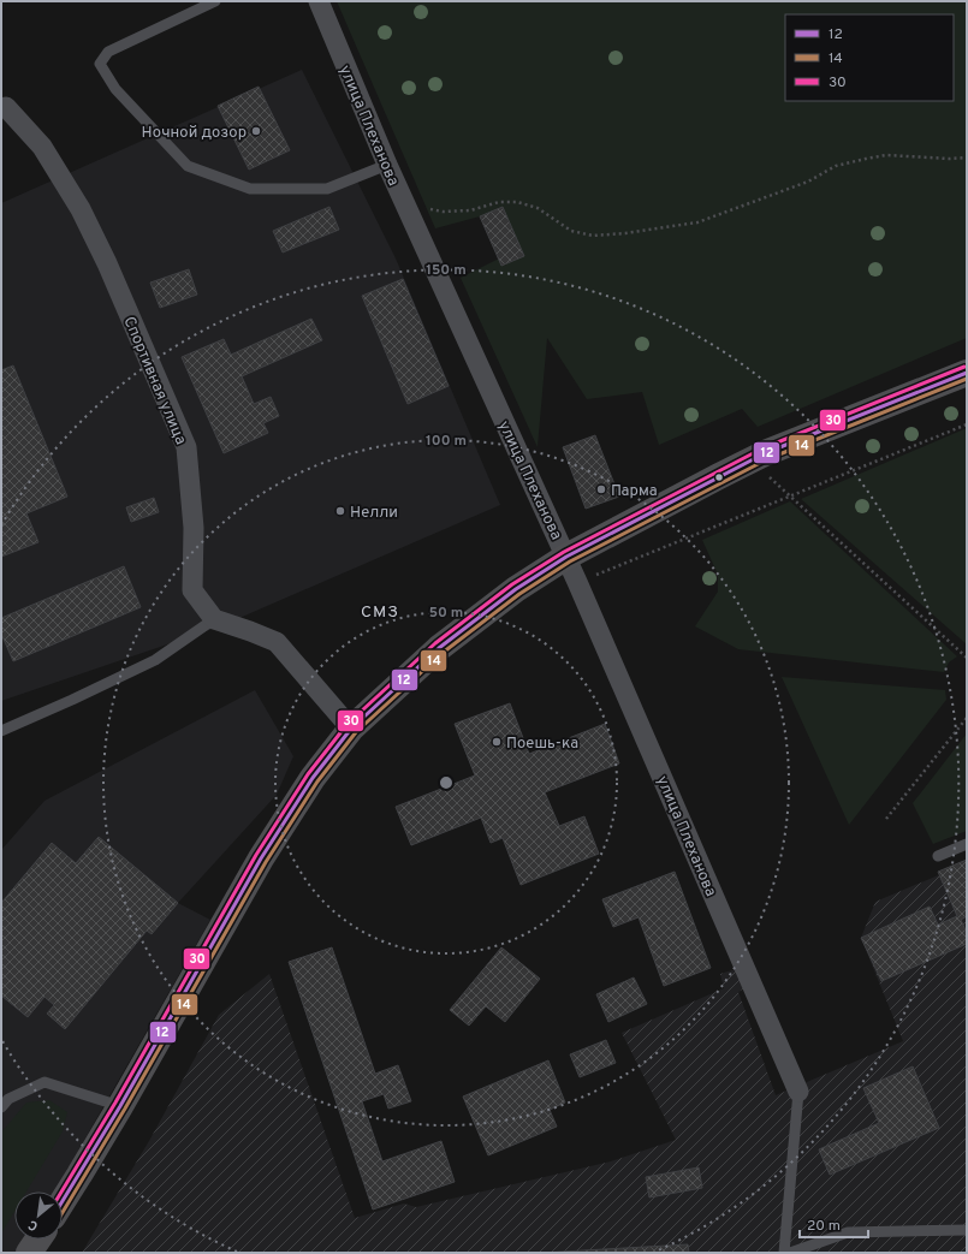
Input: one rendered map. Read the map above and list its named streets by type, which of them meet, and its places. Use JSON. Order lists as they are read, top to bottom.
{
  "streets": {
    "street": ["улица Плеханова", "Спортивная улица"]
  },
  "districts": ["СМЗ"],
  "places": [
    "Ночной дозор",
    "Парма",
    "Нелли",
    "Поешь-ка"
  ],
  "lines": ["transit line 30", "transit line 12", "transit line 14"],
  "legend": ["12", "14", "30"],
  "scale_bar": "20 m",
  "north": "bottom left",
  "rings": ["150 m", "100 m", "50 m"]
}
